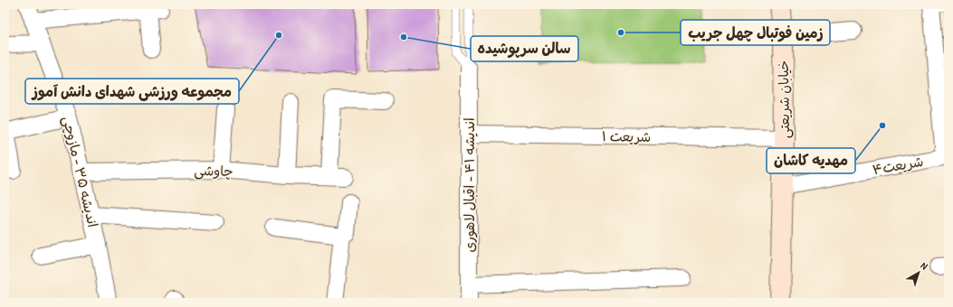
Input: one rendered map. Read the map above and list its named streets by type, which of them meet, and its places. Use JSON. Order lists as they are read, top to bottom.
{
  "streets": {
    "street": [
      "خیابان شریعتی",
      "شریعت ۱",
      "شریعت۴",
      "چاوشی",
      "اندیشه ۳۵ - مازوچی",
      "اندیشه ۴۱ - اقبال لاهوری"
    ]
  },
  "crossings": [
    ["خیابان شریعتی", "شریعت ۱"],
    ["خیابان شریعتی", "شریعت۴"],
    ["شریعت ۱", "اندیشه ۴۱ - اقبال لاهوری"],
    ["چاوشی", "اندیشه ۳۵ - مازوچی"]
  ],
  "places": [
    "زمین فوتبال چهل جریب",
    "مجموعه ورزشی شهدای دانش آموز",
    "سالن سرپوشیده",
    "مهدیه کاشان"
  ],
  "north": "top right"
}
